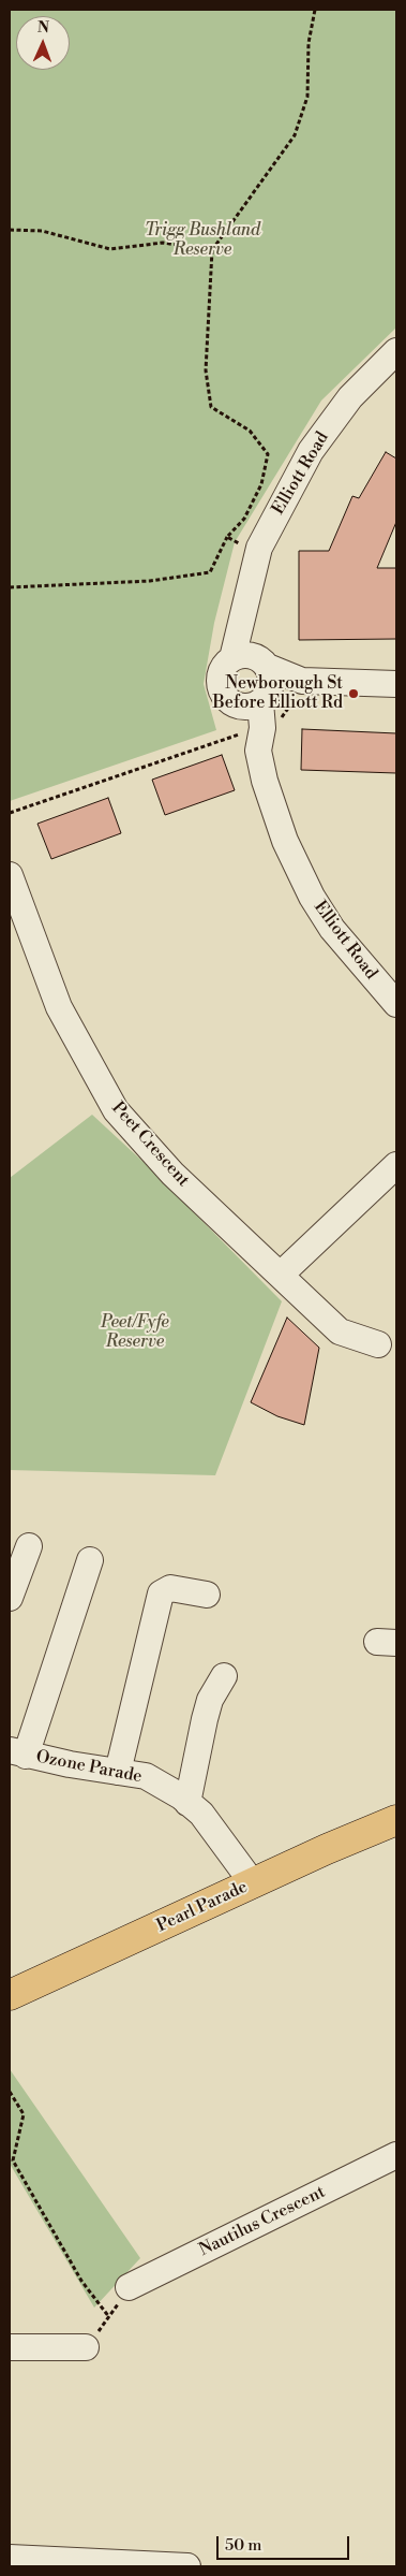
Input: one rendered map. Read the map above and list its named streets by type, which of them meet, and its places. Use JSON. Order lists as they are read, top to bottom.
{
  "streets": {
    "main road": ["Pearl Parade"],
    "street": [
      "Elliott Road",
      "Peet Crescent",
      "Ozone Parade",
      "Nautilus Crescent"
    ]
  },
  "crossings": [
    ["Ozone Parade", "Pearl Parade"]
  ],
  "parks": ["Trigg Bushland Reserve", "Peet/Fyfe Reserve"],
  "places": ["Newborough St Before Elliott Rd"],
  "scale_bar": "50 m",
  "north": "top"
}
